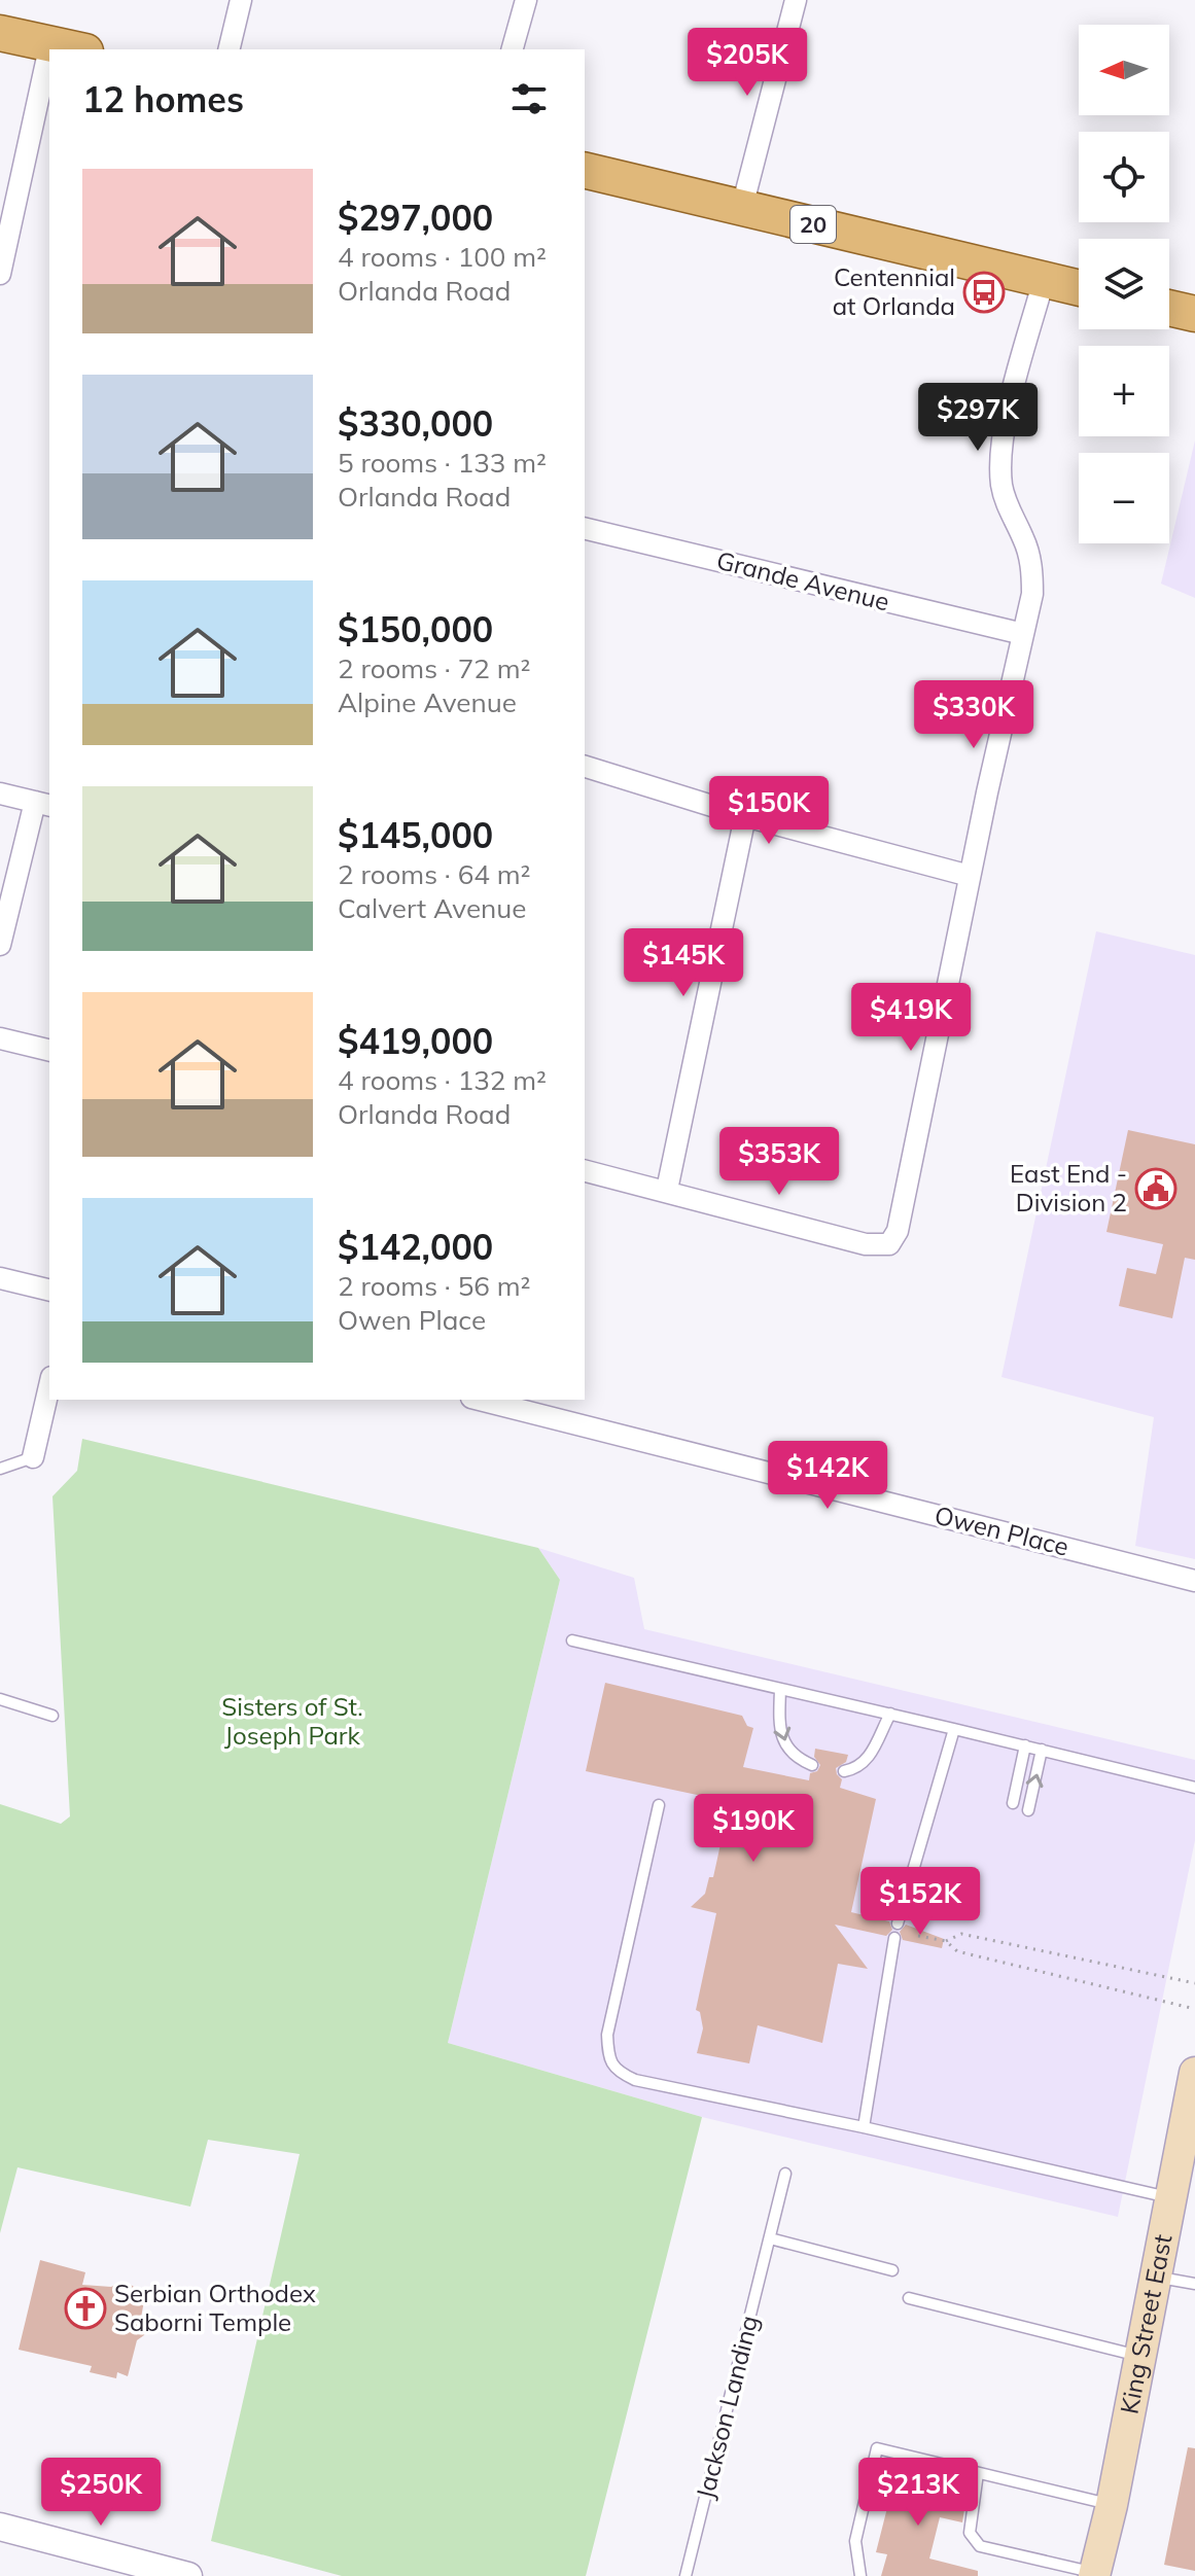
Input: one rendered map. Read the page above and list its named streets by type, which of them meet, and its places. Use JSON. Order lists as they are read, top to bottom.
{
  "streets": {
    "main road": ["20", "King Street East"],
    "street": ["Grande Avenue", "Owen Place"],
    "lane": ["Jackson Landing"]
  },
  "parks": ["Sisters of St. Joseph Park"],
  "places": {
    "bus stop": ["Centennial at Orlanda"],
    "public building": ["East End - Division 2"],
    "church": ["Serbian Orthodex Saborni Temple"]
  },
  "north": "left",
  "page": {
    "map_buttons": ["+", "−"],
    "price": [
      "$205K",
      "$297K",
      "$330K",
      "$150K",
      "$145K",
      "$419K",
      "$353K",
      "$142K",
      "$190K",
      "$152K",
      "$250K",
      "$213K"
    ],
    "heading": "12 homes",
    "list": [
      {
        "name": "$297,000",
        "note": "4 rooms · 100 m² · Orlanda Road"
      },
      {
        "name": "$330,000",
        "note": "5 rooms · 133 m² · Orlanda Road"
      },
      {
        "name": "$150,000",
        "note": "2 rooms · 72 m² · Alpine Avenue"
      },
      {
        "name": "$145,000",
        "note": "2 rooms · 64 m² · Calvert Avenue"
      },
      {
        "name": "$419,000",
        "note": "4 rooms · 132 m² · Orlanda Road"
      },
      {
        "name": "$142,000",
        "note": "2 rooms · 56 m² · Owen Place"
      }
    ]
  }
}
